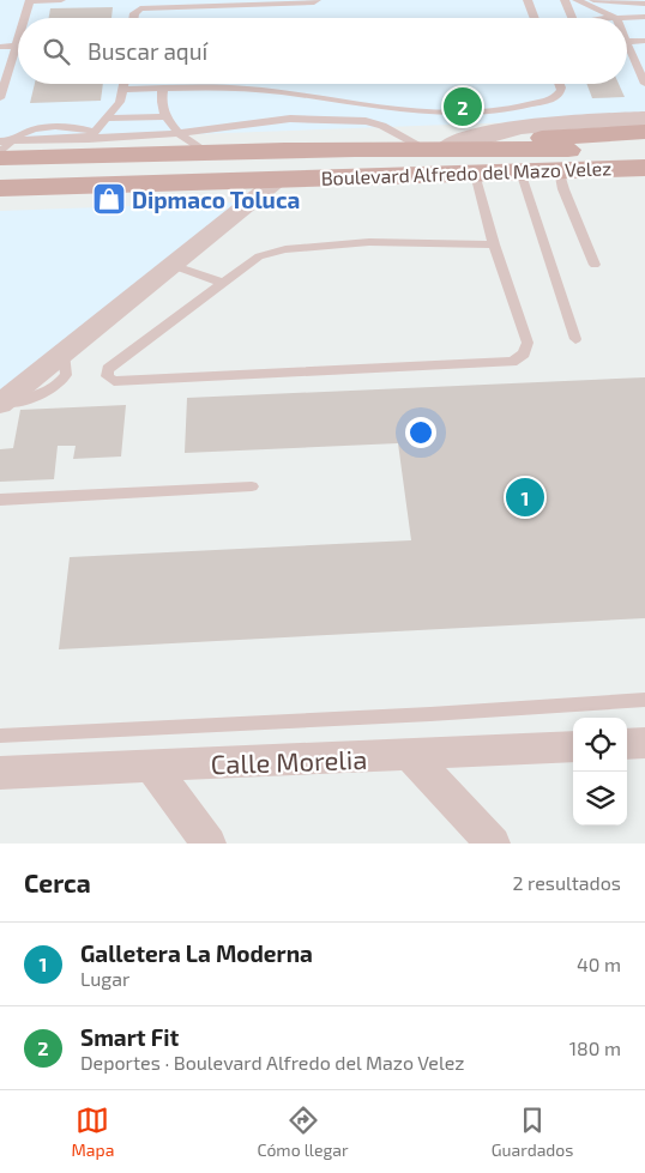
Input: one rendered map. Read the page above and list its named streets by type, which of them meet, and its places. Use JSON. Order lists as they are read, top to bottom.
{
  "streets": {
    "main road": ["Boulevard Alfredo del Mazo Velez"],
    "street": ["Calle Morelia"]
  },
  "places": {
    "shop": ["Dipmaco Toluca"]
  },
  "page": {
    "search": "Buscar aquí",
    "pins": ["2", "1"],
    "heading": ["Cerca", "2 resultados"],
    "list": [
      {
        "mark": "1",
        "name": "Galletera La Moderna",
        "note": "Lugar",
        "value": "40 m"
      },
      {
        "mark": "2",
        "name": "Smart Fit",
        "note": "Deportes · Boulevard Alfredo del Mazo Velez",
        "value": "180 m"
      }
    ],
    "nav": ["Mapa", "Cómo llegar", "Guardados"]
  }
}
